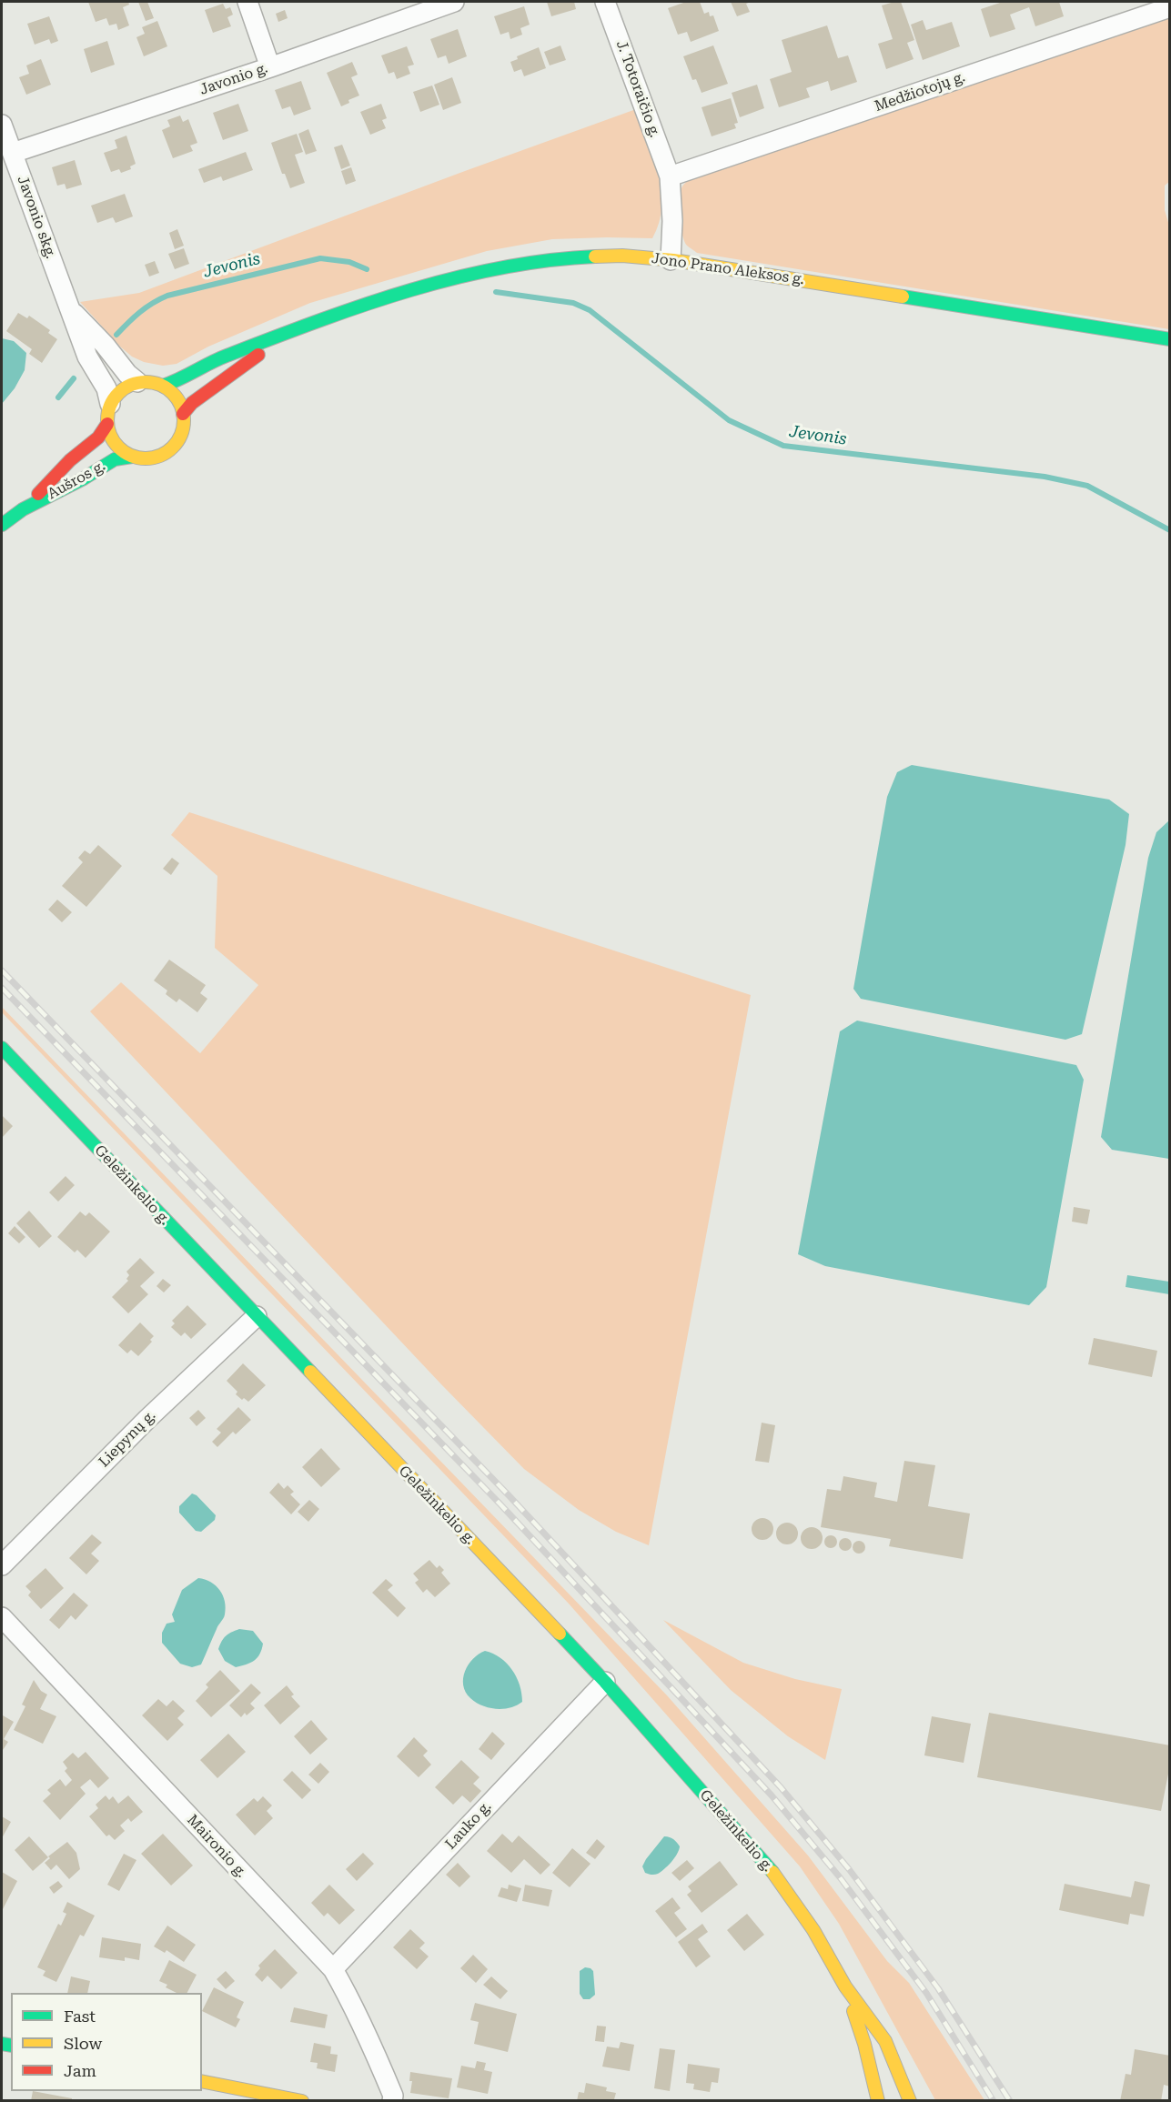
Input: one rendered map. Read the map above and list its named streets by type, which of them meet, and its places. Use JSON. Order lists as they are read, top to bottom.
{
  "streets": {
    "main road": ["Jono Prano Aleksos g.", "Aušros g.", "Geležinkelio g."],
    "street": [
      "Javonio g.",
      "J. Totoraičio g.",
      "Medžiotojų g.",
      "Javonio skg.",
      "Liepynų g.",
      "Lauko g.",
      "Maironio g."
    ]
  },
  "crossings": [
    ["Javonio g.", "Javonio skg."],
    ["J. Totoraičio g.", "Medžiotojų g."],
    ["J. Totoraičio g.", "Jono Prano Aleksos g."],
    ["Javonio skg.", "Jono Prano Aleksos g."],
    ["Javonio skg.", "Aušros g."],
    ["Jono Prano Aleksos g.", "Aušros g."],
    ["Geležinkelio g.", "Liepynų g."],
    ["Geležinkelio g.", "Lauko g."],
    ["Lauko g.", "Maironio g."]
  ],
  "water": ["Jevonis"],
  "legend": ["Fast", "Slow", "Jam"]
}
